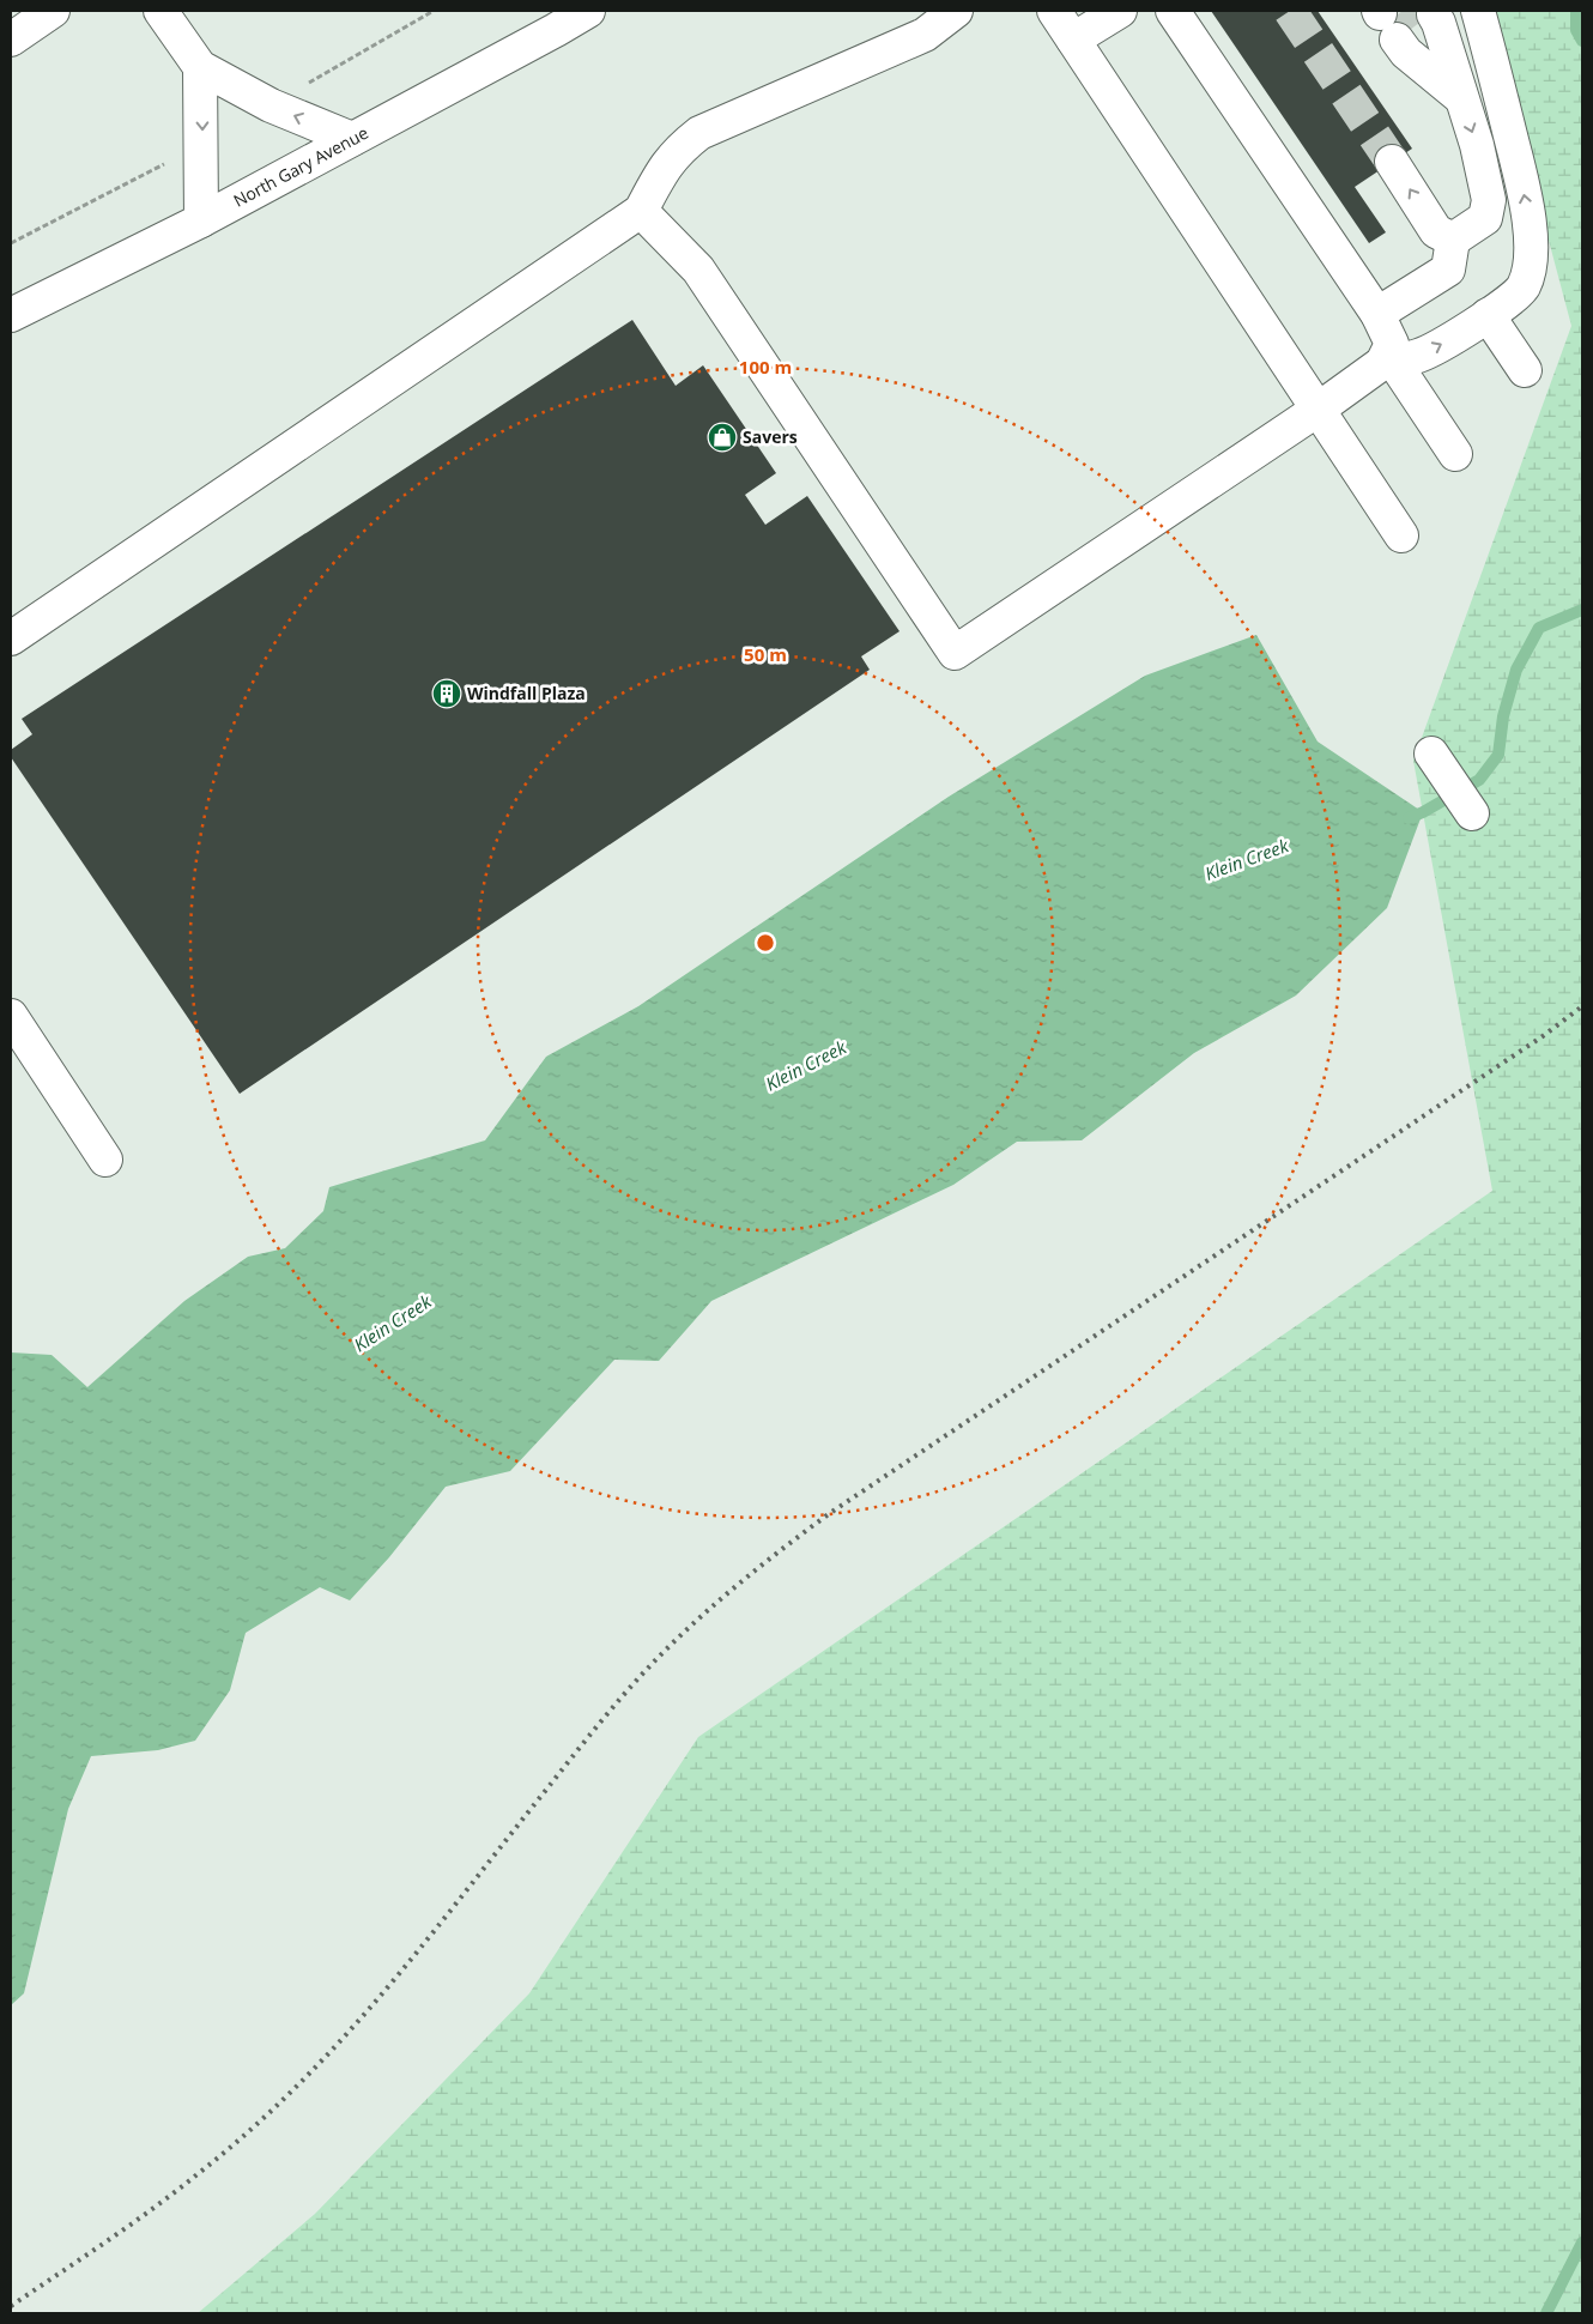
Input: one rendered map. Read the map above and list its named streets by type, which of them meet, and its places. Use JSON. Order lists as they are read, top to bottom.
{
  "streets": {
    "street": ["North Gary Avenue"]
  },
  "water": ["Klein Creek"],
  "places": {
    "shop": ["Savers"],
    "building": ["Windfall Plaza"]
  },
  "rings": ["100 m", "50 m"]
}
